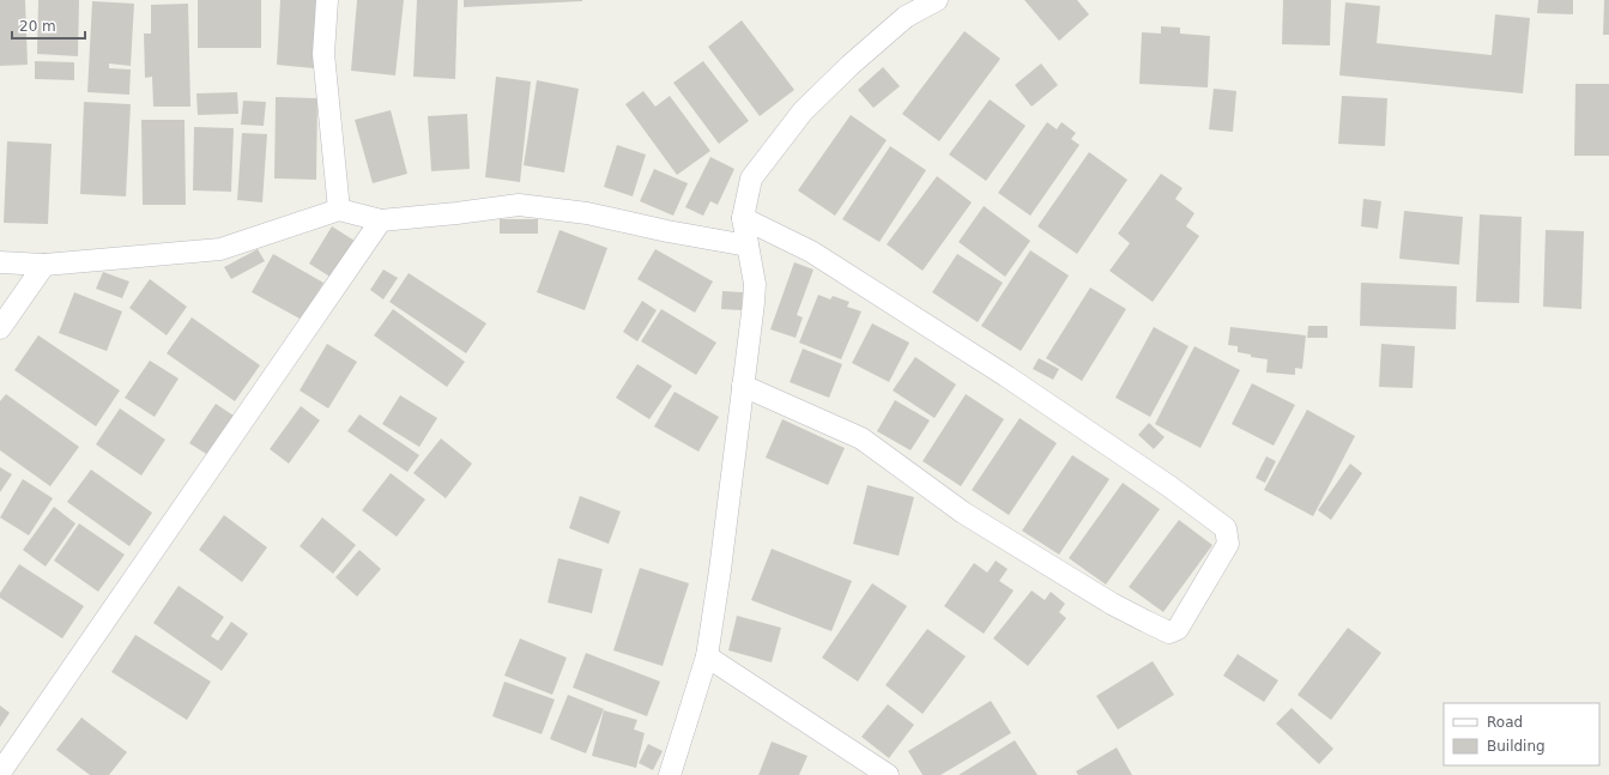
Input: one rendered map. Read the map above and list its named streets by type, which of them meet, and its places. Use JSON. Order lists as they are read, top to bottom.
{
  "legend": ["Road", "Building"],
  "scale_bar": "20 m"
}
